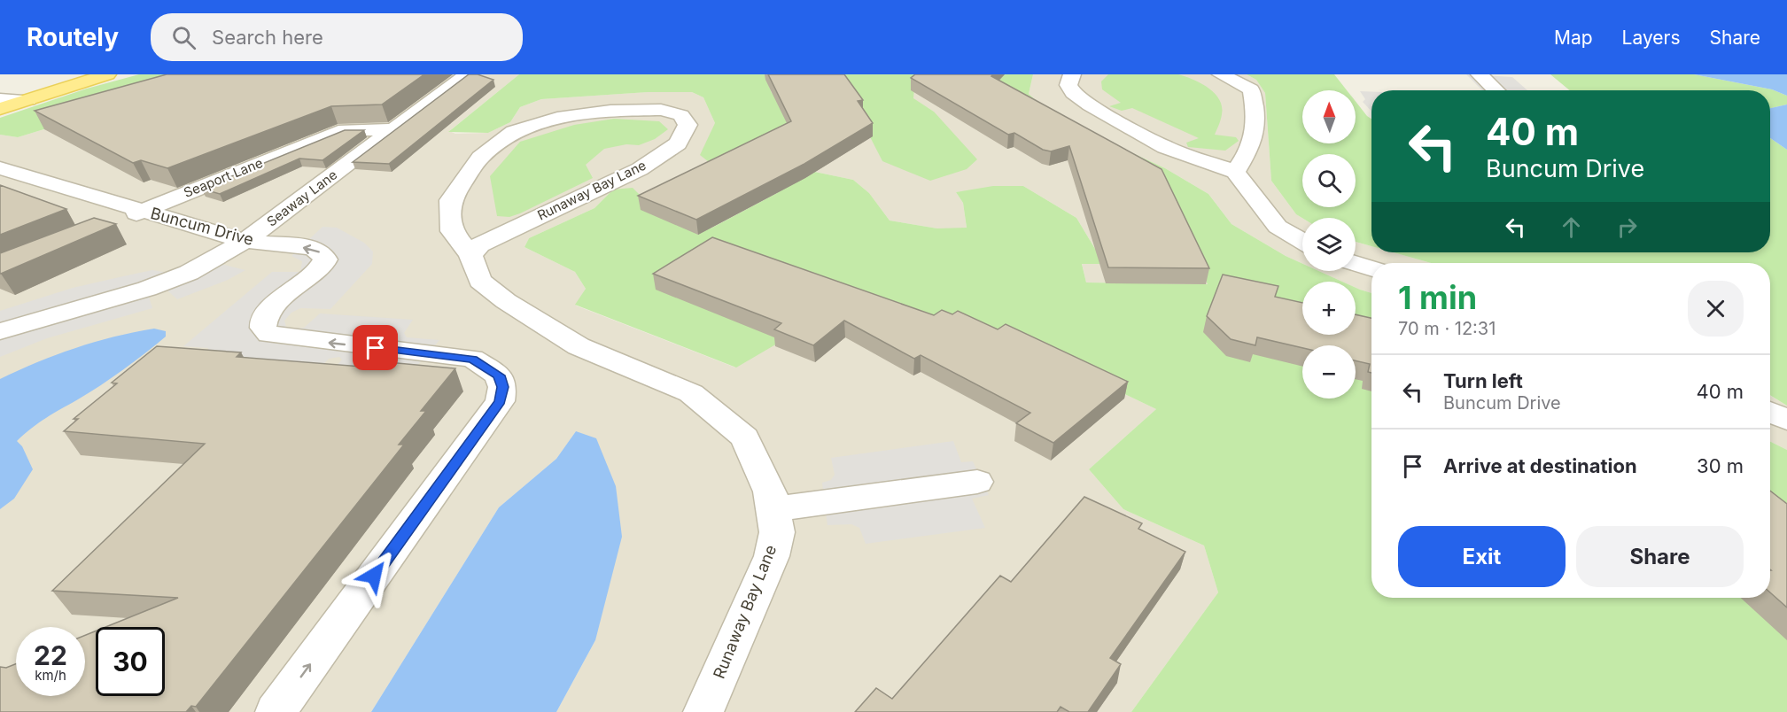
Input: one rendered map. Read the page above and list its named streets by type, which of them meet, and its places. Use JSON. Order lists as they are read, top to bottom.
{
  "streets": {
    "street": [
      "Seaport Lane",
      "Runaway Bay Lane",
      "Seaway Lane",
      "Buncum Drive"
    ]
  },
  "crossings": [
    ["Seaport Lane", "Seaway Lane"],
    ["Seaport Lane", "Buncum Drive"],
    ["Seaway Lane", "Buncum Drive"]
  ],
  "north": "top",
  "page": {
    "header": "Routely",
    "search": "Search here",
    "nav": ["Map", "Layers", "Share"],
    "map_buttons": ["+", "−"],
    "turn": ["40 m", "Buncum Drive"],
    "heading": ["1 min", "70 m · 12:31"],
    "list": [
      {
        "name": "Turn left",
        "note": "Buncum Drive",
        "value": "40 m"
      },
      {
        "name": "Arrive at destination",
        "value": "30 m"
      }
    ],
    "buttons": ["Exit", "Share"],
    "speed": "22 km/h",
    "limit": "30"
  }
}
